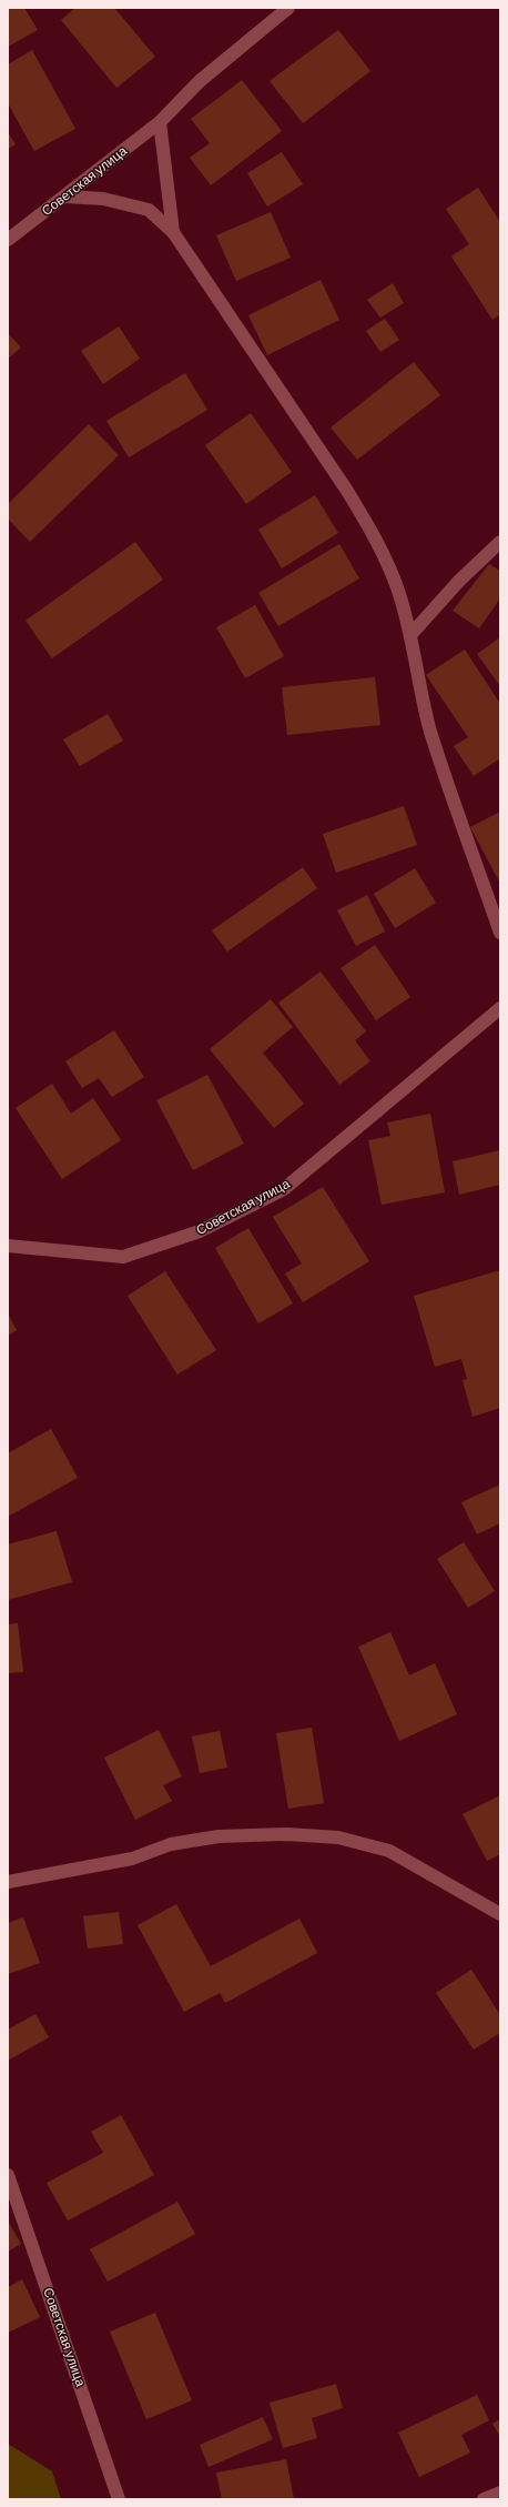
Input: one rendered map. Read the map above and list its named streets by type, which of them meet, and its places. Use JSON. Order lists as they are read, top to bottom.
{
  "streets": {
    "street": ["Советская улица"]
  }
}
